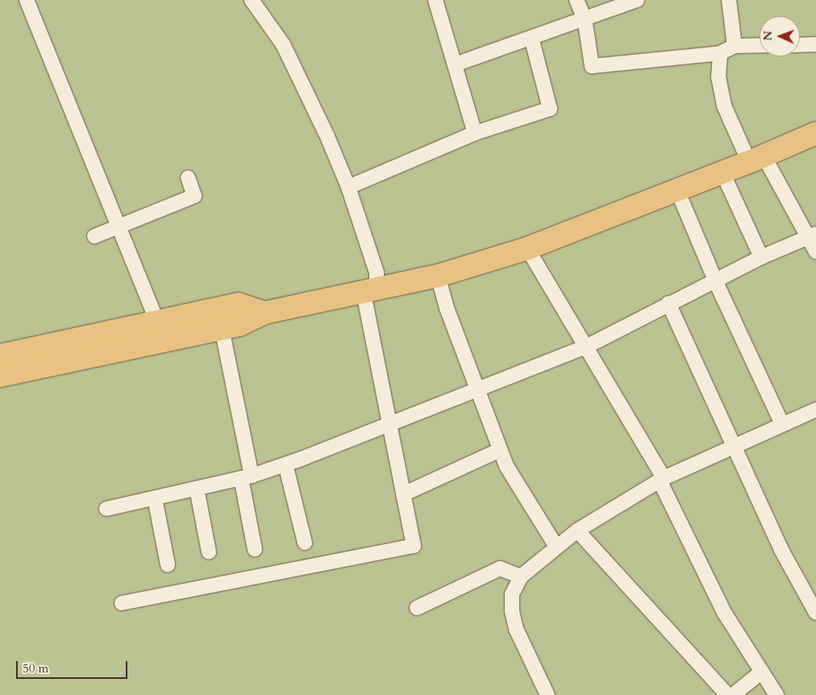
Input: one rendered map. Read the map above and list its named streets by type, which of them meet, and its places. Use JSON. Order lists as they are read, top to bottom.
{
  "scale_bar": "50 m",
  "north": "left"
}
